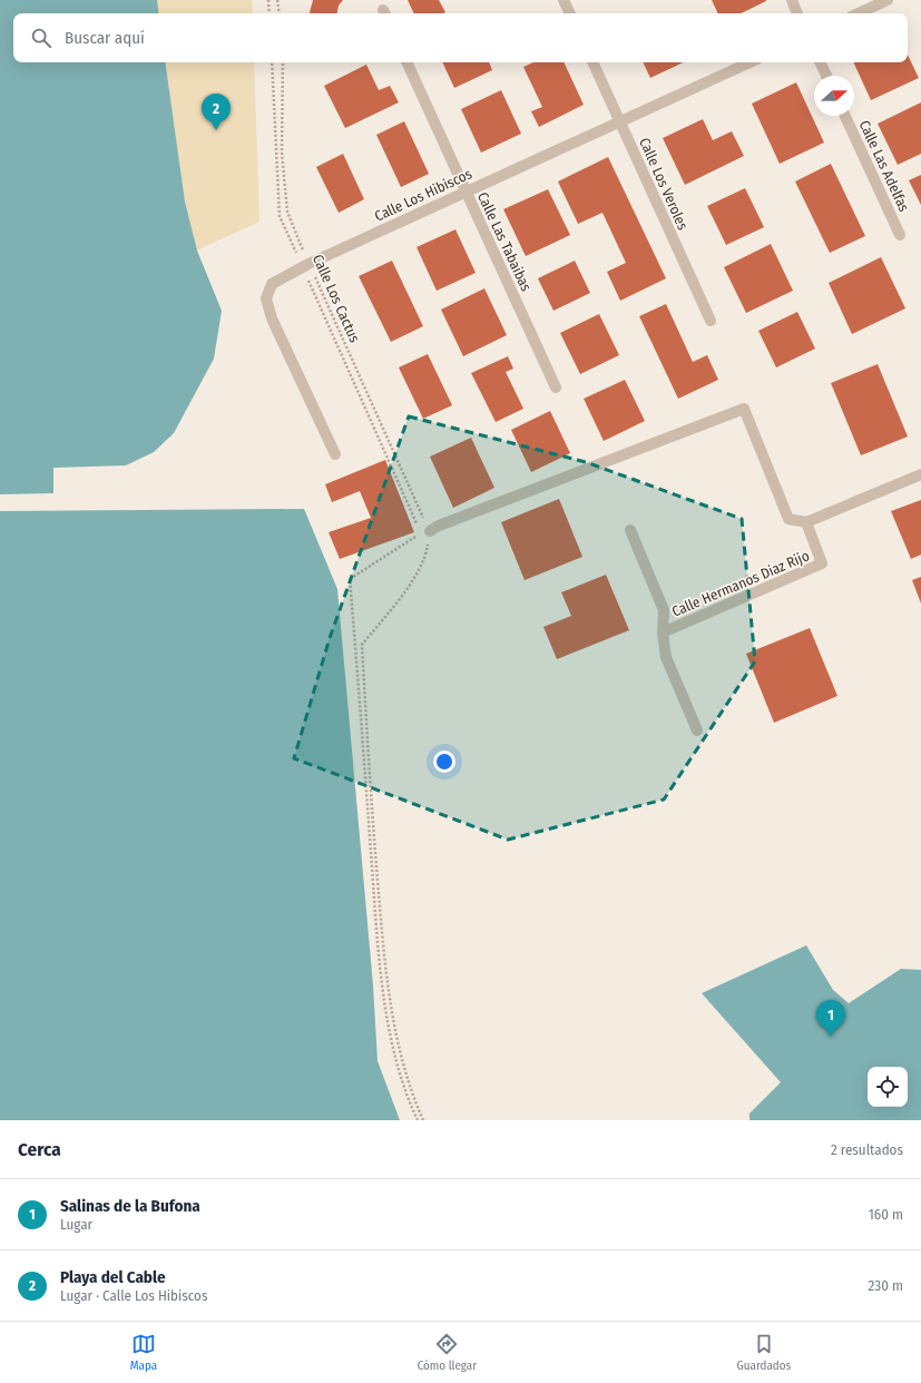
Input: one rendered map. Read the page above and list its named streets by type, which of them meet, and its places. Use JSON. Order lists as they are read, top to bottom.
{
  "streets": {
    "street": [
      "Calle Las Adelfas",
      "Calle Los Veroles",
      "Calle Los Hibiscos",
      "Calle Las Tabaibas",
      "Calle Hermanos Diaz Rijo"
    ],
    "path": ["Calle Los Cactus"]
  },
  "crossings": [
    ["Calle Los Veroles", "Calle Los Hibiscos"],
    ["Calle Los Hibiscos", "Calle Las Tabaibas"],
    ["Calle Los Hibiscos", "Calle Los Cactus"]
  ],
  "north": "right",
  "page": {
    "search": "Buscar aquí",
    "pins": ["2", "1"],
    "heading": ["Cerca", "2 resultados"],
    "list": [
      {
        "mark": "1",
        "name": "Salinas de la Bufona",
        "note": "Lugar",
        "value": "160 m"
      },
      {
        "mark": "2",
        "name": "Playa del Cable",
        "note": "Lugar · Calle Los Hibiscos",
        "value": "230 m"
      }
    ],
    "nav": ["Mapa", "Cómo llegar", "Guardados"]
  }
}
